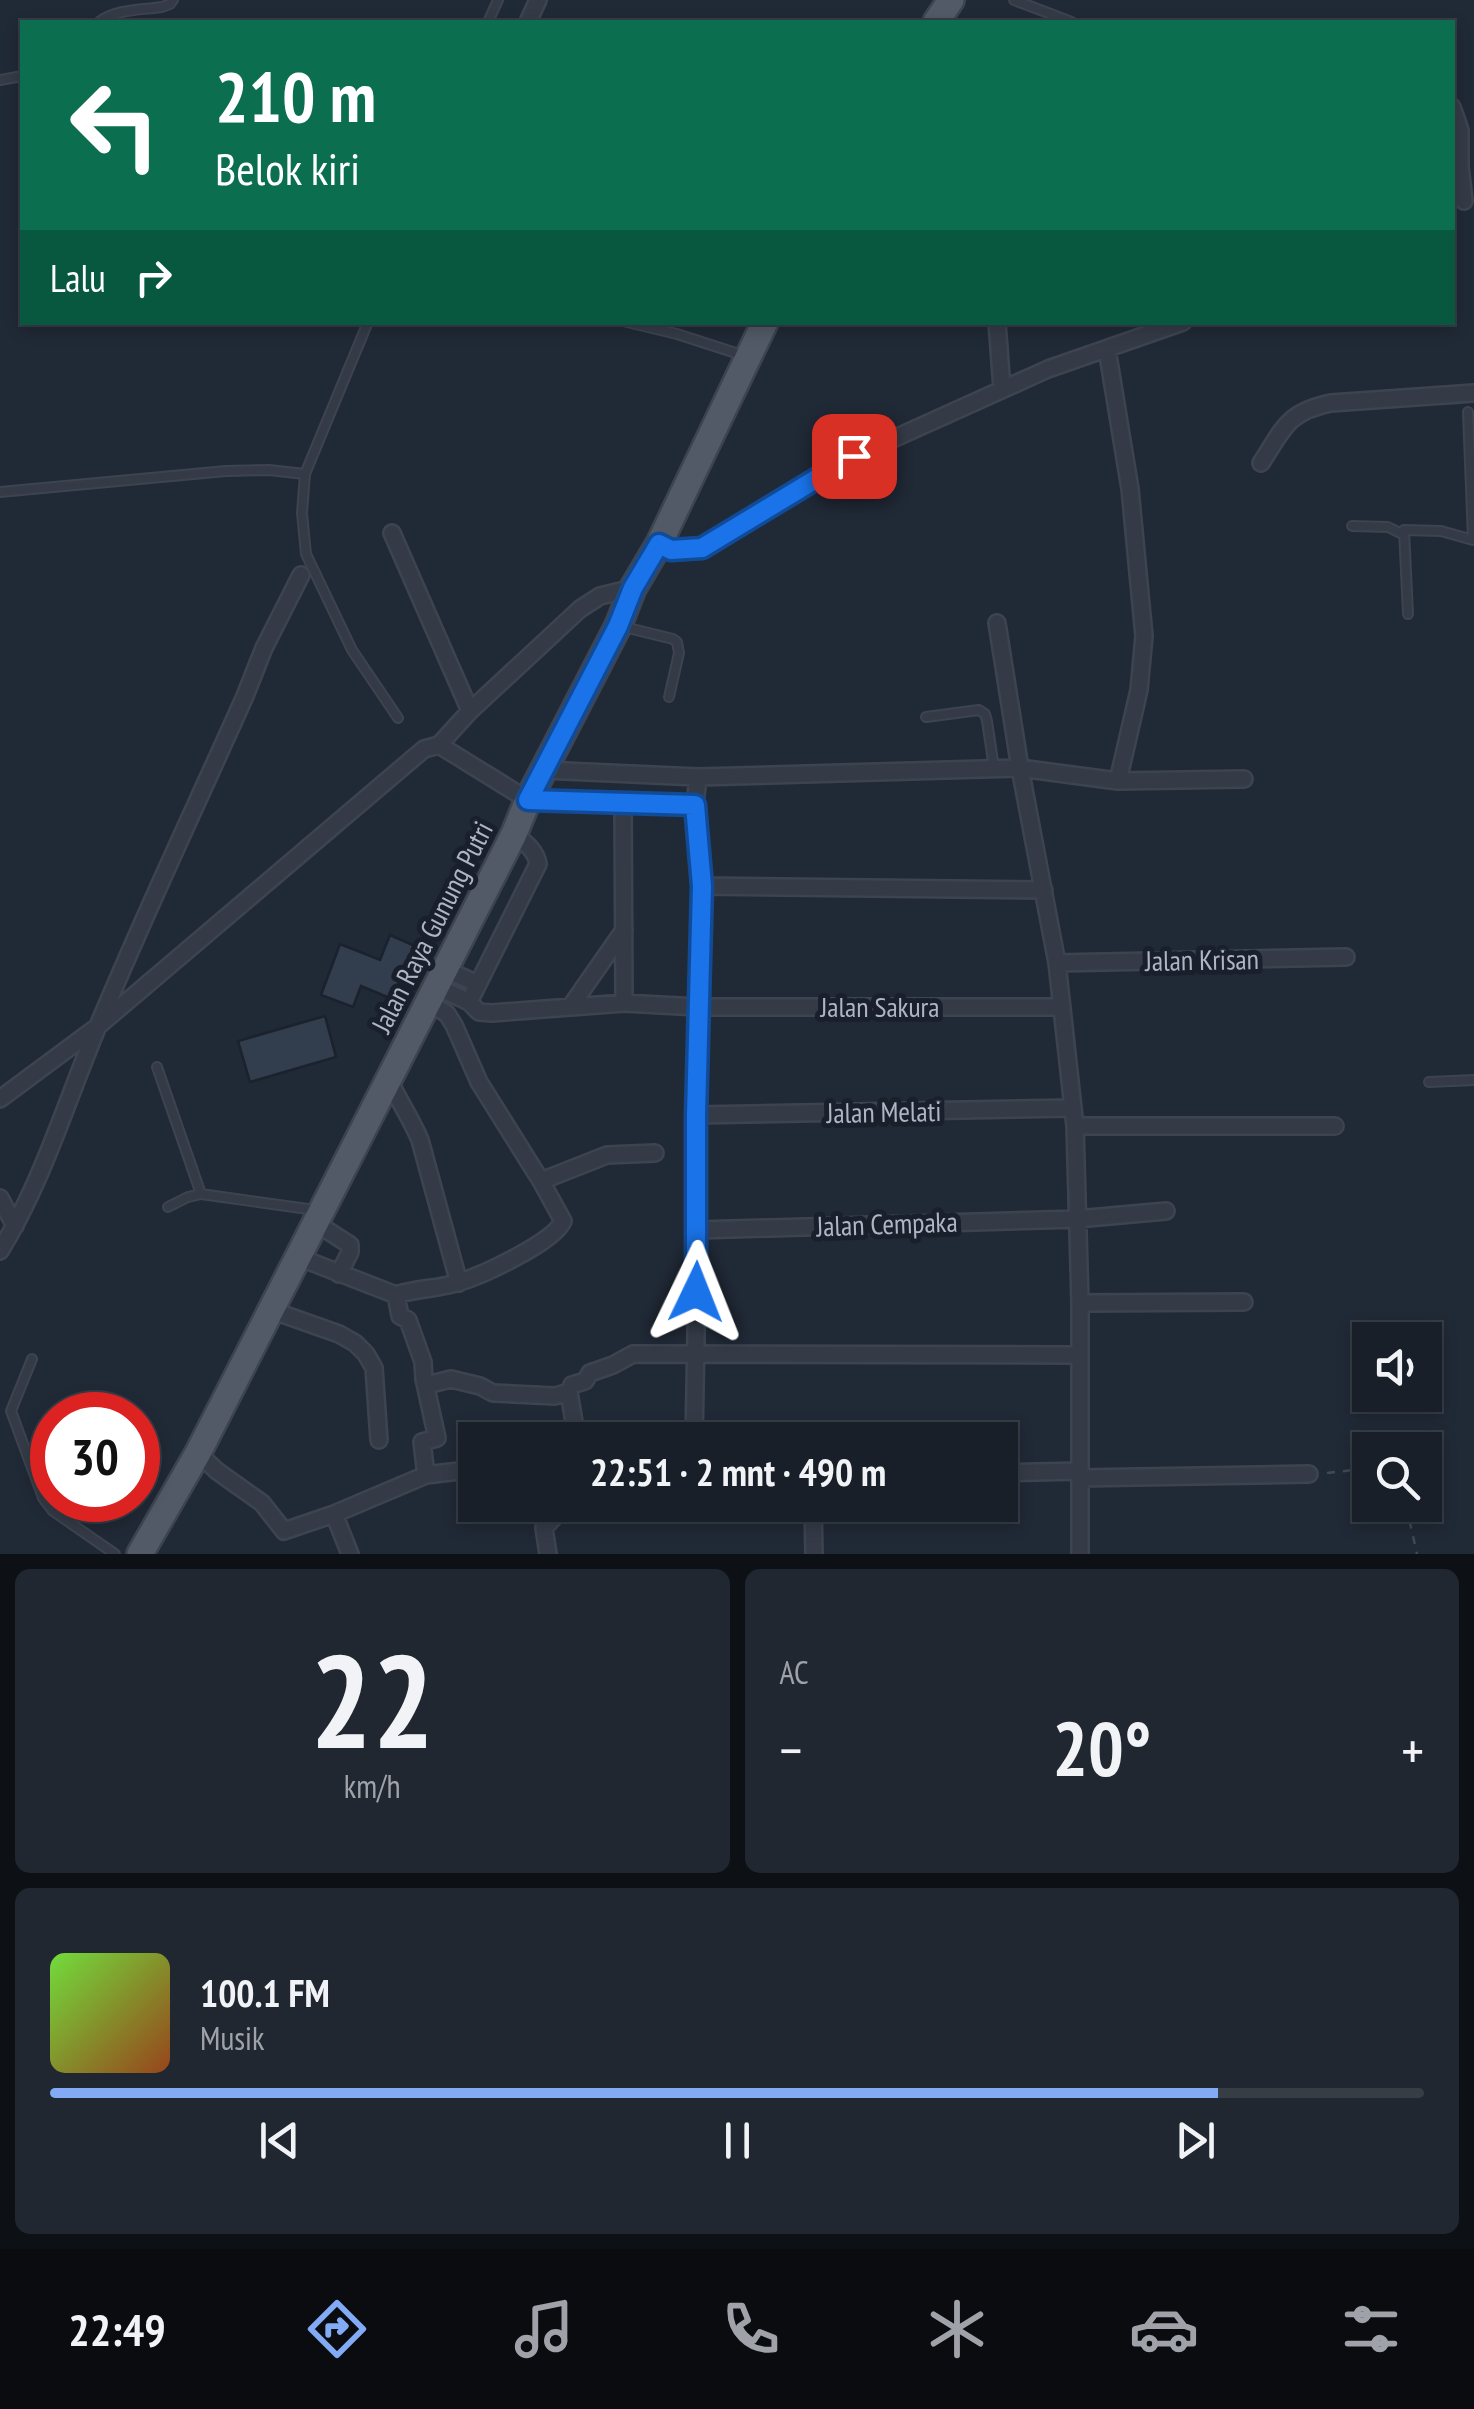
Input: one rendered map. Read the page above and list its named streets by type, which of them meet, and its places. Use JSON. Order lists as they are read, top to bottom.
{
  "streets": {
    "main road": ["Jalan Raya Gunung Putri"],
    "street": [
      "Jalan Krisan",
      "Jalan Sakura",
      "Jalan Melati",
      "Jalan Cempaka"
    ]
  },
  "crossings": [
    ["Jalan Raya Gunung Putri", "Jalan Sakura"]
  ],
  "page": {
    "turn": ["210 m", "Belok kiri"],
    "then": "Lalu",
    "limit": "30",
    "trip": "22:51 · 2 mnt · 490 m",
    "tile": [
      ["22", "km/h"],
      "AC"
    ],
    "heat": ["−", "20°", "+"],
    "song": ["100.1 FM", "Musik"],
    "tabs": "22:49"
  }
}
